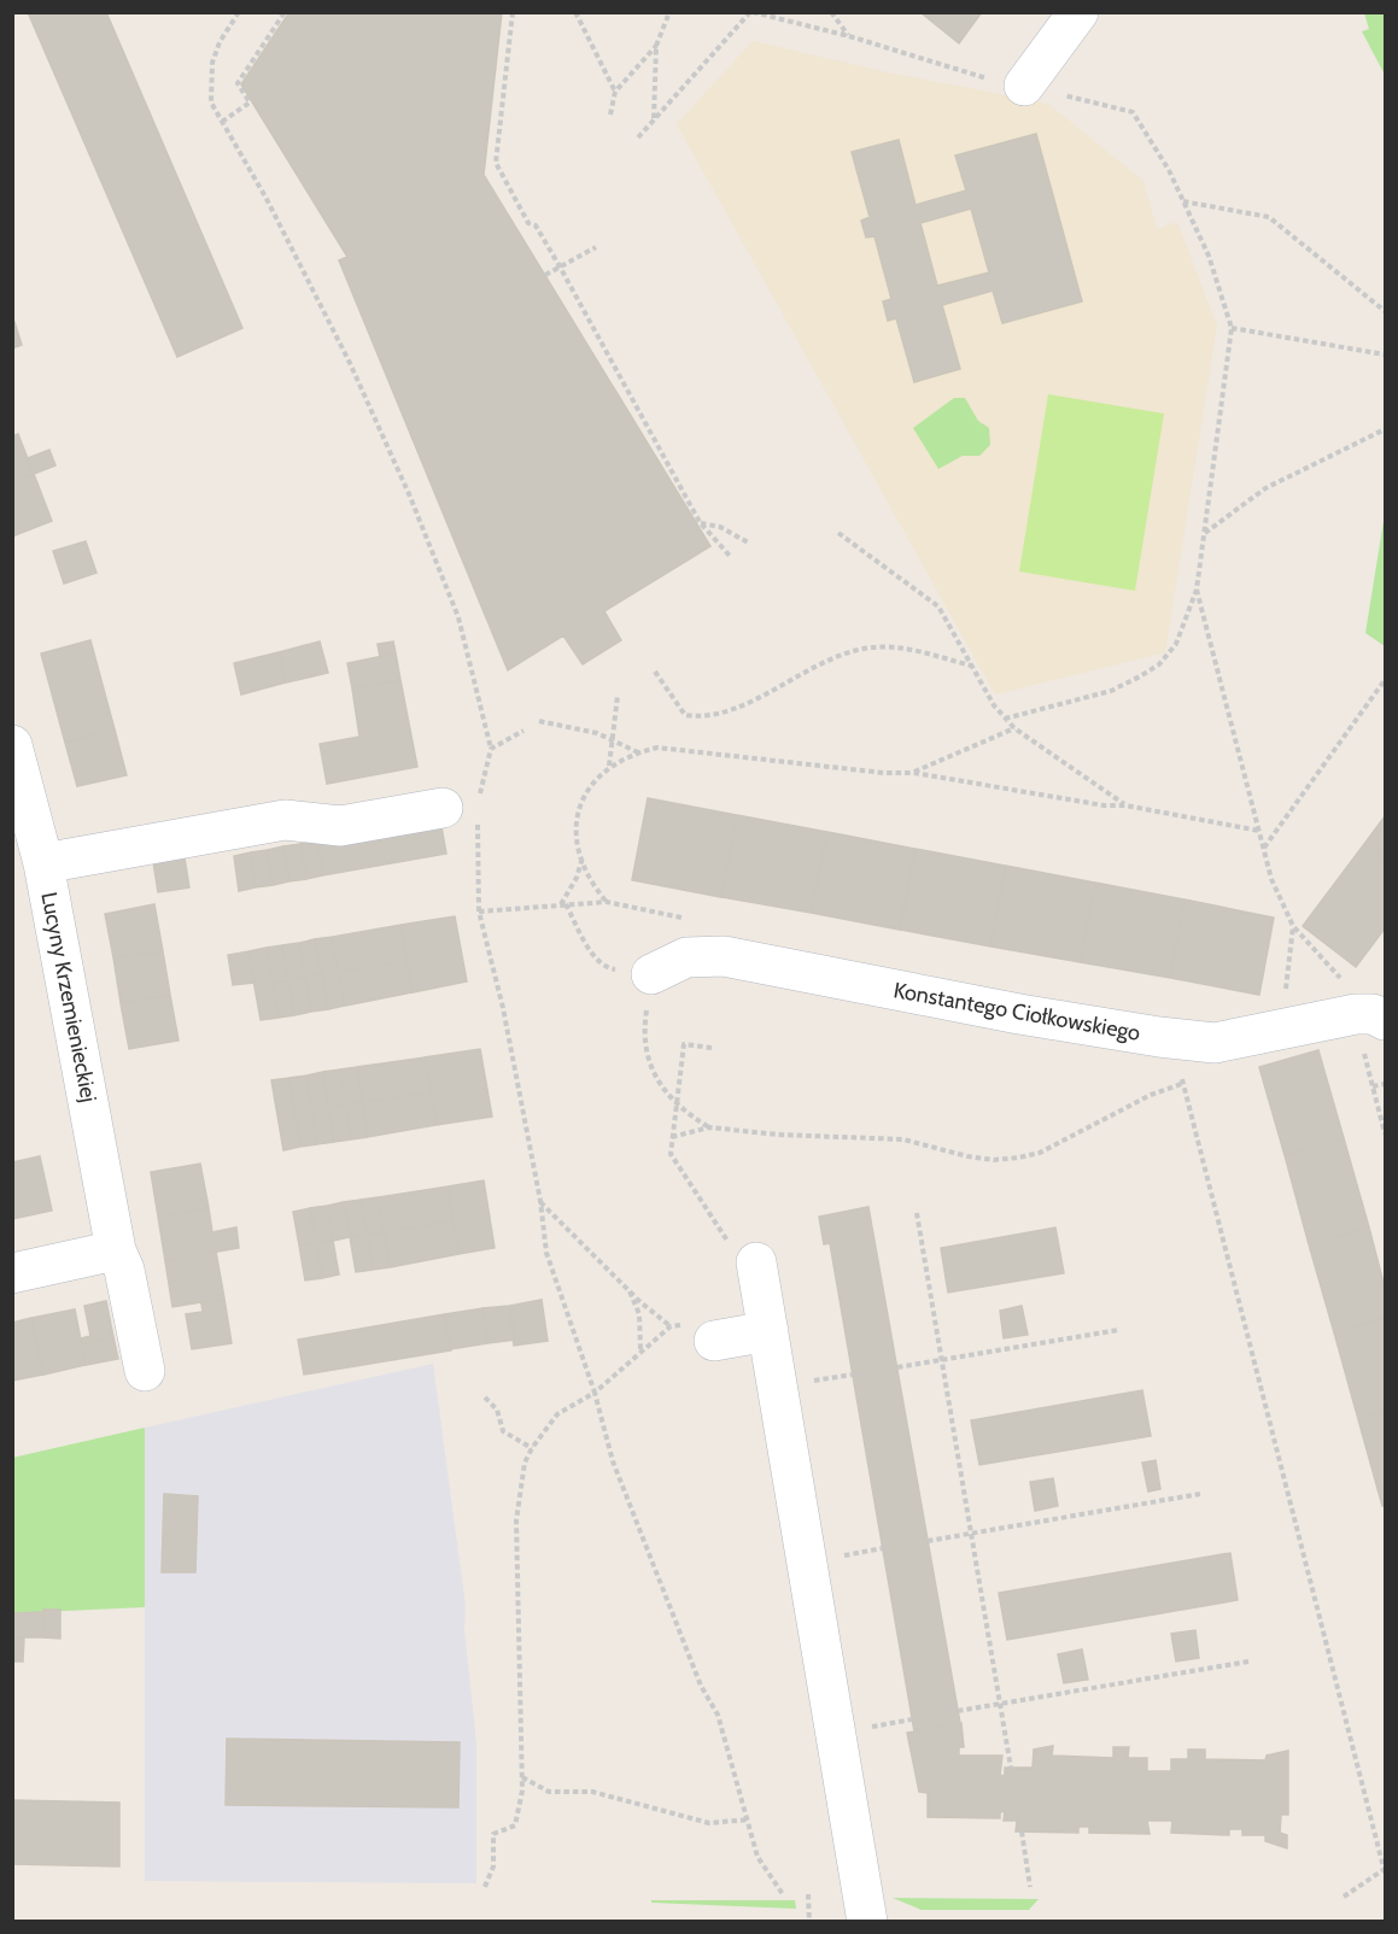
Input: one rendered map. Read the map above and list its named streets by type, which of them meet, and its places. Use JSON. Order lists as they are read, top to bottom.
{
  "streets": {
    "street": ["Lucyny Krzemienieckiej", "Konstantego Ciołkowskiego"]
  }
}
